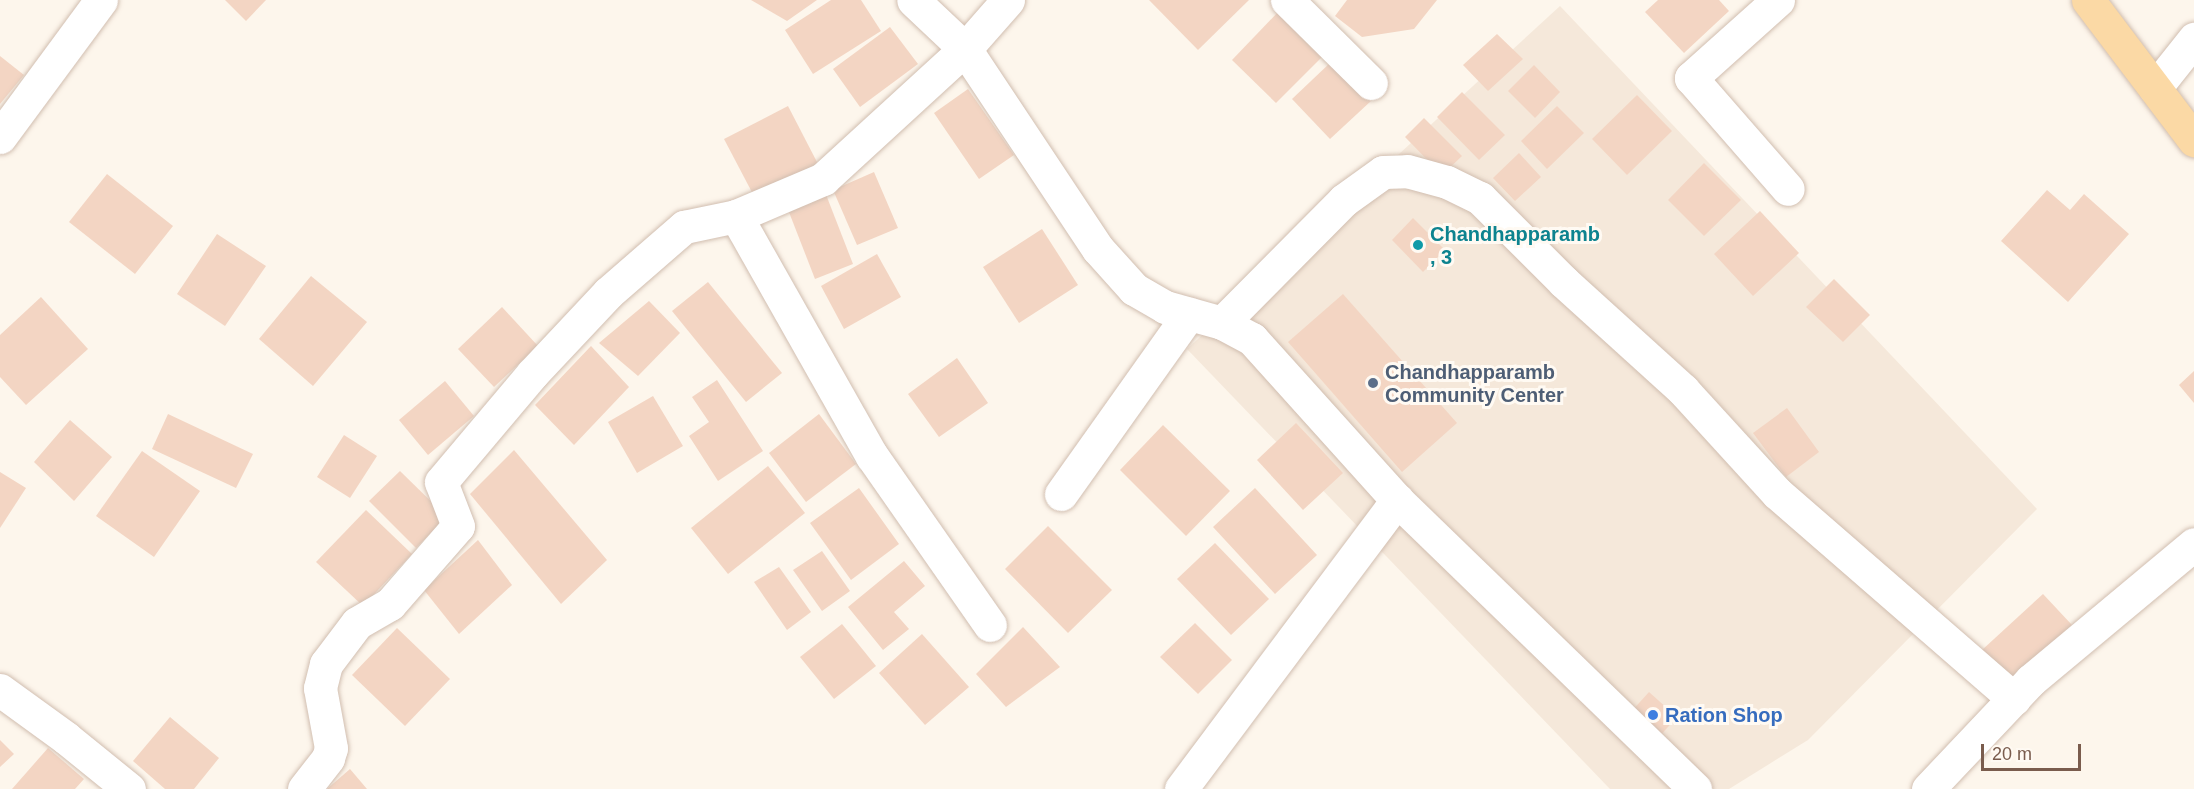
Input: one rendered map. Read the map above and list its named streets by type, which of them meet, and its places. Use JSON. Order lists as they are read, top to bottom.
{
  "places": ["Chandhapparamb , 3", "Chandhapparamb Community Center", "Ration Shop"],
  "scale_bar": "20 m"
}
